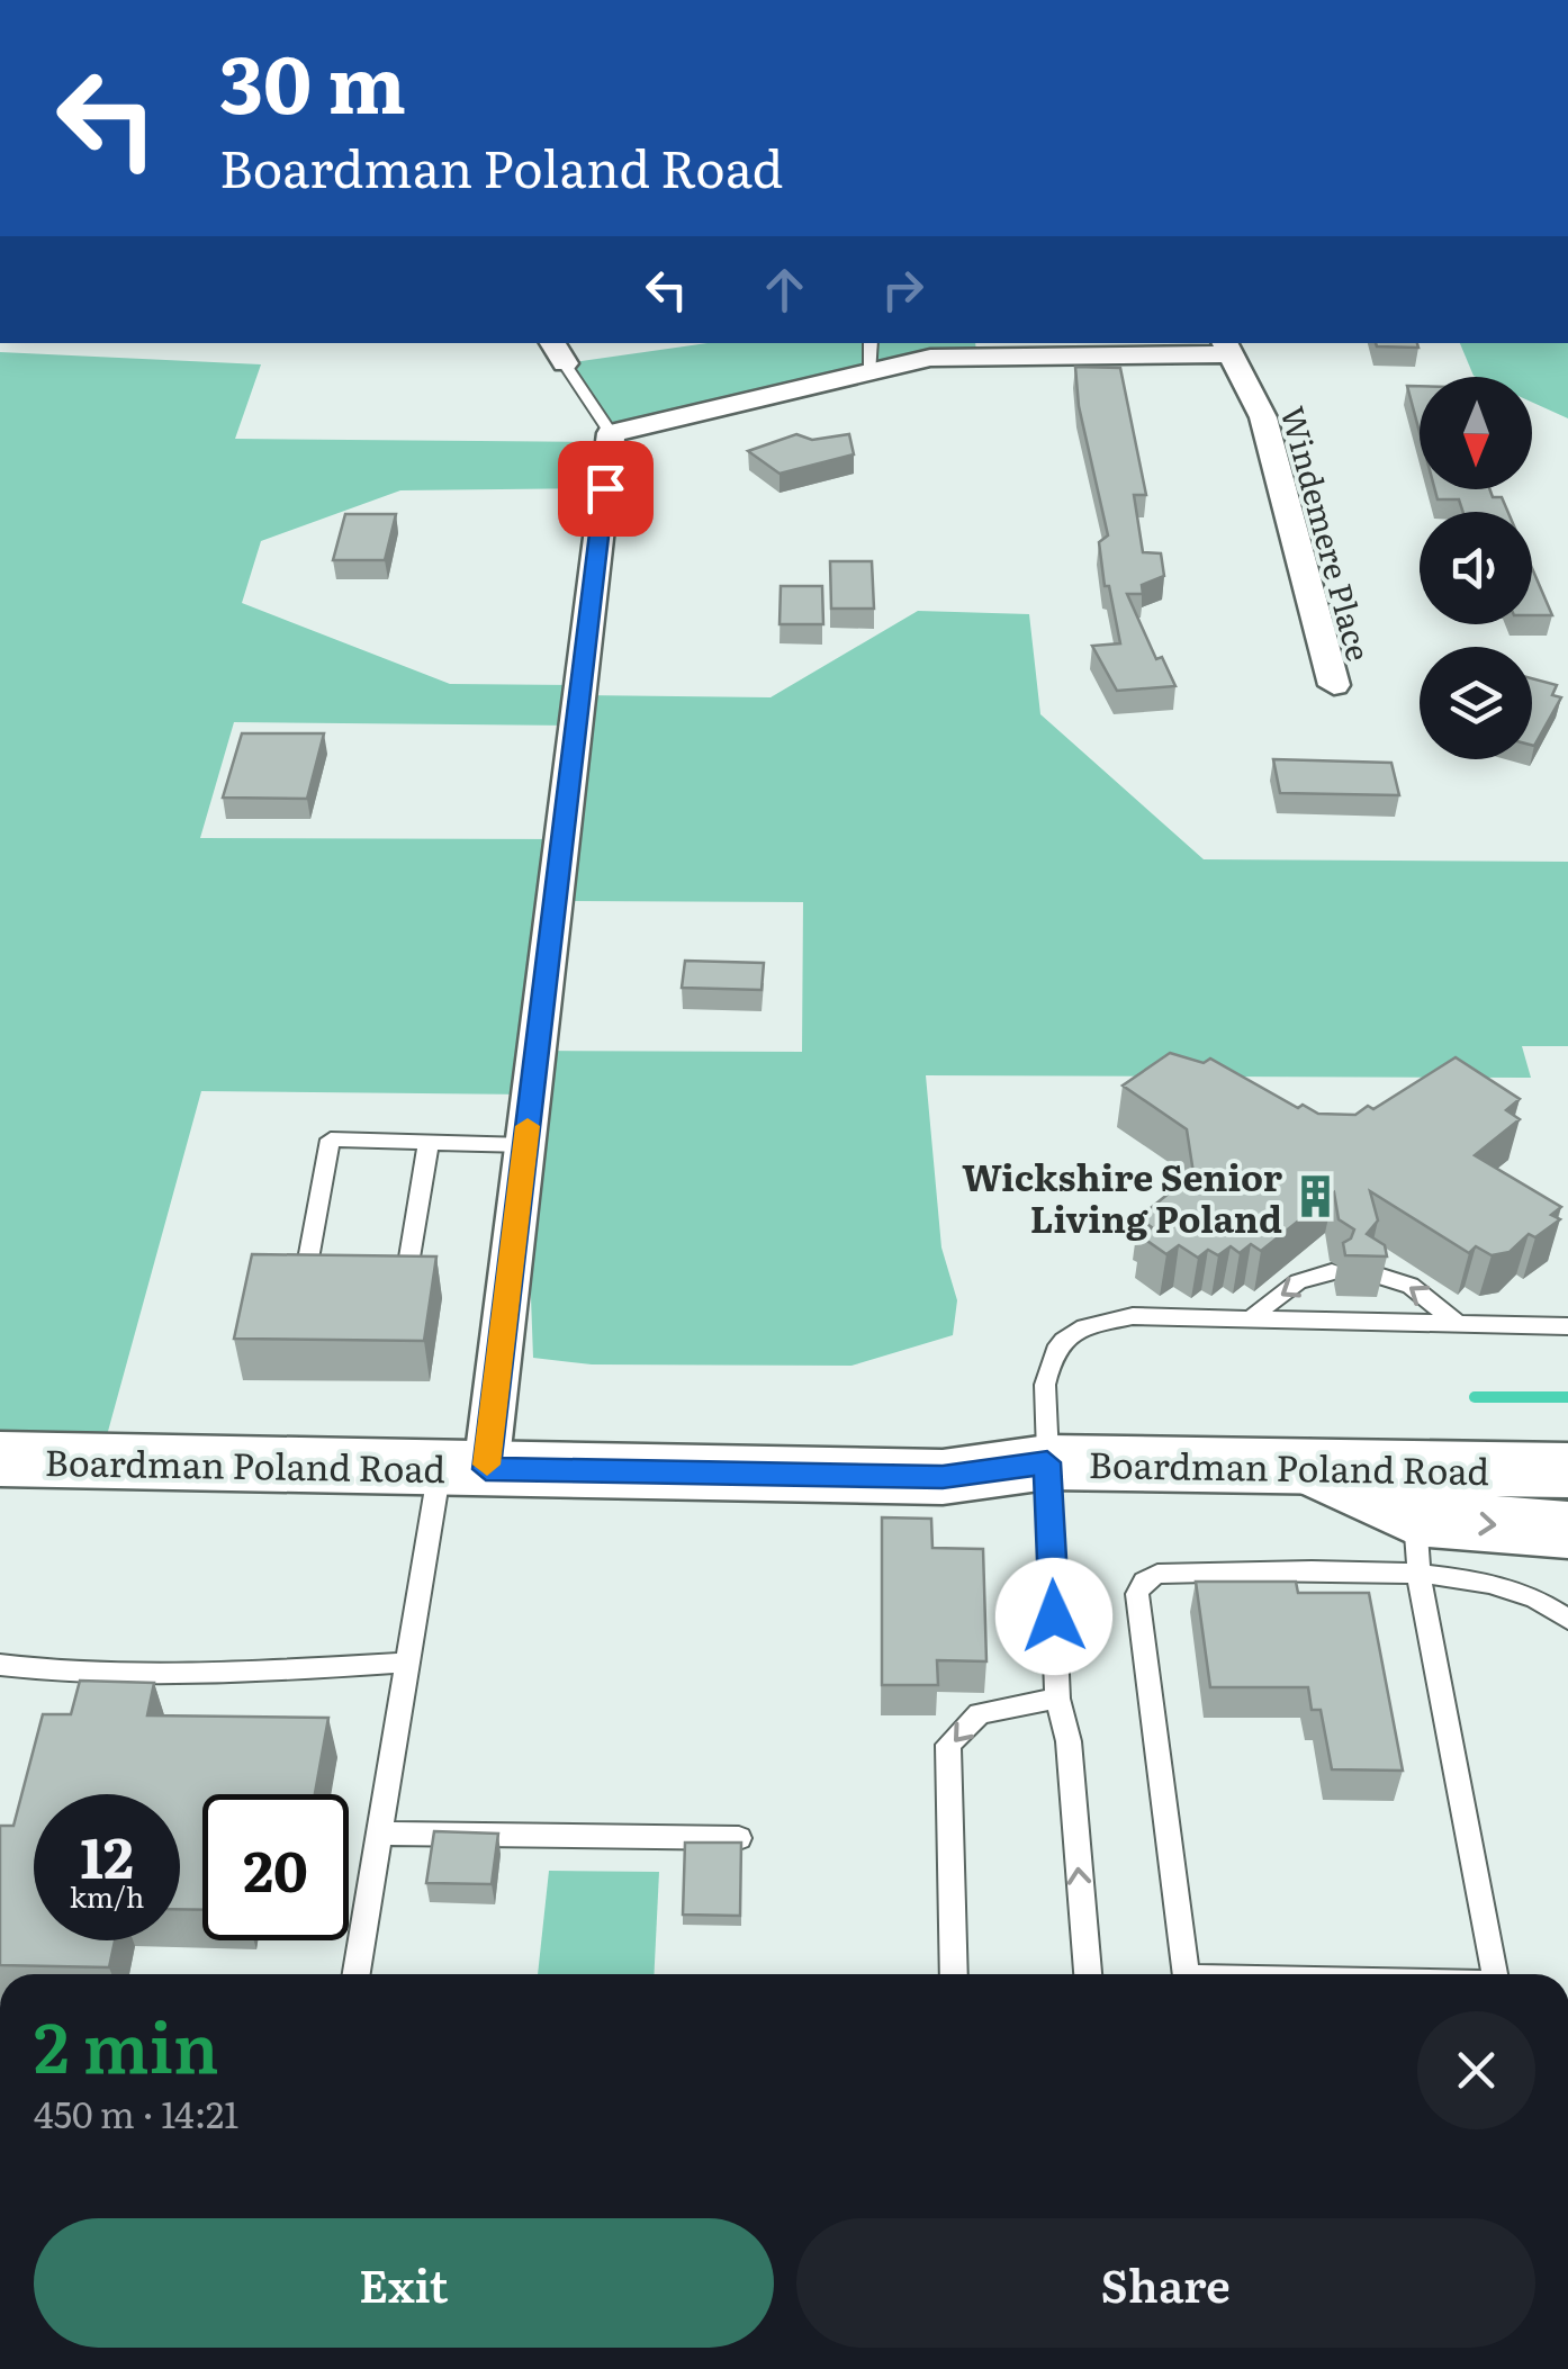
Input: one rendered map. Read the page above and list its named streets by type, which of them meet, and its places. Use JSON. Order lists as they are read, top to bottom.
{
  "streets": {
    "main road": ["Boardman Poland Road"],
    "street": ["Windemere Place"]
  },
  "places": {
    "building": ["Wickshire Senior Living Poland"]
  },
  "north": "bottom",
  "page": {
    "turn": ["30 m", "Boardman Poland Road"],
    "speed": "12 km/h",
    "limit": "20",
    "heading": ["2 min", "450 m · 14:21"],
    "buttons": ["Exit", "Share"]
  }
}
